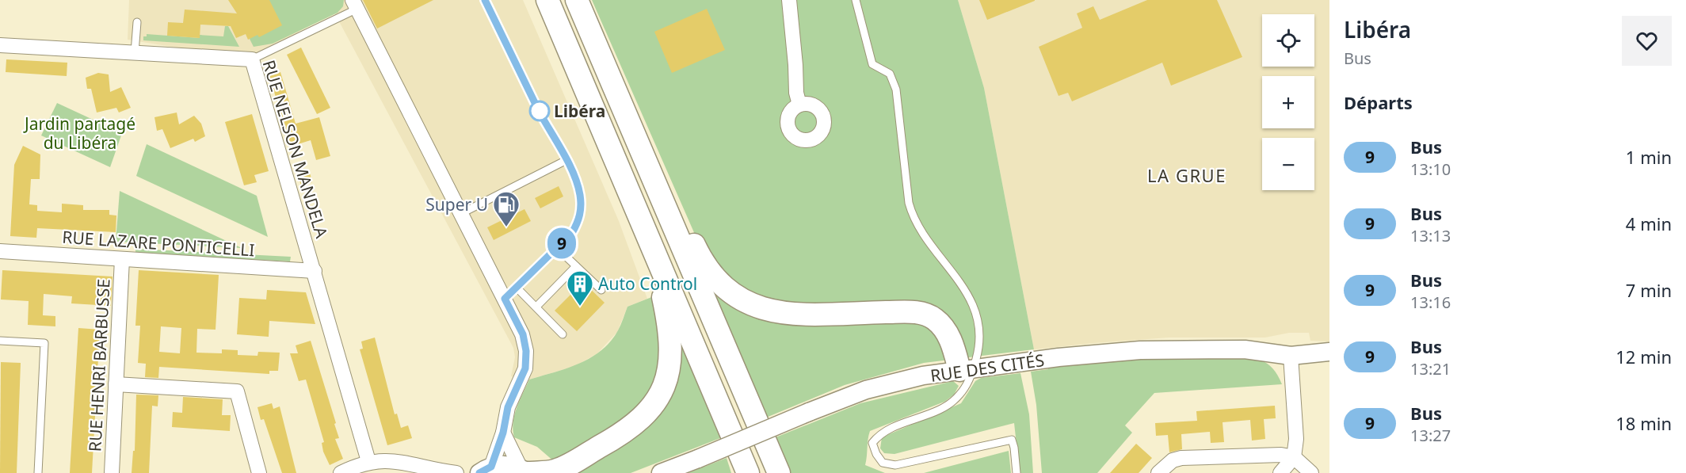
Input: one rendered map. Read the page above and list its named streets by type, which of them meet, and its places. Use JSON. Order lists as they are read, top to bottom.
{
  "streets": {
    "street": [
      "RUE NELSON MANDELA",
      "RUE LAZARE PONTICELLI",
      "RUE HENRI BARBUSSE",
      "RUE DES CITÉS"
    ]
  },
  "crossings": [
    ["RUE NELSON MANDELA", "RUE LAZARE PONTICELLI"],
    ["RUE LAZARE PONTICELLI", "RUE HENRI BARBUSSE"]
  ],
  "districts": ["LA GRUE"],
  "parks": ["Jardin partagé du Libéra"],
  "places": {
    "other": ["Libéra"],
    "fuel station": ["Super U"],
    "building": ["Auto Control"]
  },
  "lines": ["bus line 9"],
  "page": {
    "on_map": "9",
    "heading": [
      ["Libéra", "Bus"],
      "Départs"
    ],
    "map_buttons": ["+", "−"],
    "list": [
      {
        "mark": "9",
        "name": "Bus",
        "note": "13:10",
        "value": "1 min"
      },
      {
        "mark": "9",
        "name": "Bus",
        "note": "13:13",
        "value": "4 min"
      },
      {
        "mark": "9",
        "name": "Bus",
        "note": "13:16",
        "value": "7 min"
      },
      {
        "mark": "9",
        "name": "Bus",
        "note": "13:21",
        "value": "12 min"
      },
      {
        "mark": "9",
        "name": "Bus",
        "note": "13:27",
        "value": "18 min"
      }
    ]
  }
}
